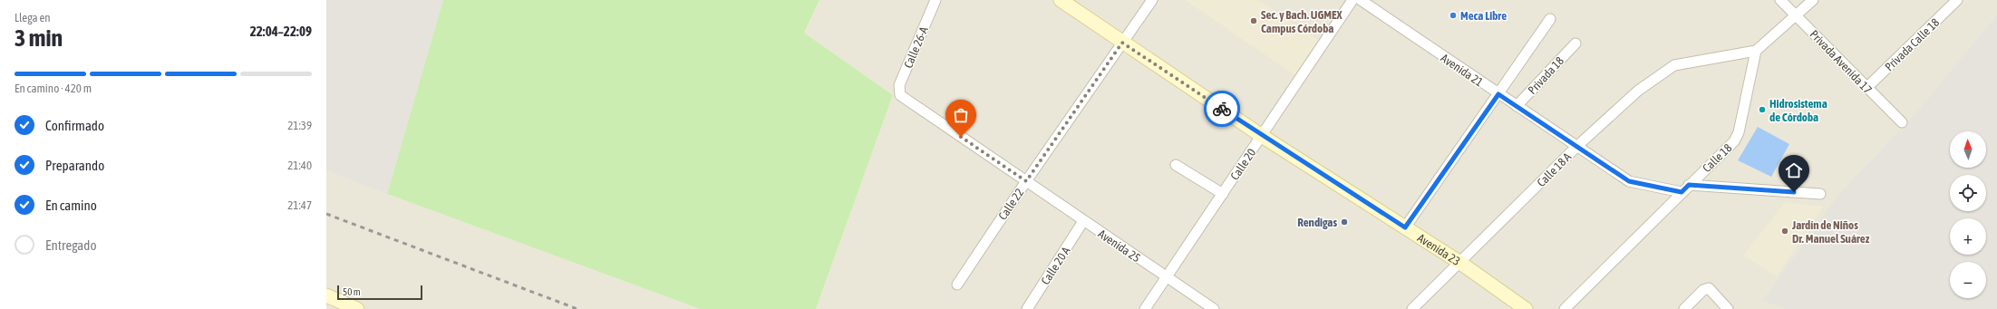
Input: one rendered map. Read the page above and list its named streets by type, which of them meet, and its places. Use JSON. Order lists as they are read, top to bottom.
{
  "streets": {
    "street": [
      "Privada Calle 18",
      "Calle 26-A",
      "Privada Avenida 17",
      "Avenida 21",
      "Privada 18",
      "Calle 18",
      "Calle 20",
      "Calle 18 A",
      "Calle 22",
      "Avenida 25",
      "Avenida 23",
      "Calle 20 A"
    ]
  },
  "crossings": [
    ["Privada Calle 18", "Privada Avenida 17"],
    ["Calle 26-A", "Avenida 25"],
    ["Avenida 21", "Privada 18"],
    ["Avenida 21", "Calle 18"],
    ["Avenida 21", "Calle 18 A"],
    ["Calle 18", "Calle 18 A"],
    ["Calle 20", "Avenida 25"],
    ["Calle 20", "Avenida 23"],
    ["Calle 18 A", "Avenida 23"],
    ["Calle 22", "Avenida 25"],
    ["Calle 22", "Avenida 23"],
    ["Avenida 25", "Calle 20 A"]
  ],
  "places": [
    "Meca Libre",
    "Sec. y Bach. UGMEX Campus Córdoba",
    "Hidrosistema de Córdoba",
    "Rendigas",
    "Jardín de Niños Dr. Manuel Suárez"
  ],
  "scale_bar": "50 m",
  "north": "top",
  "page": {
    "heading": ["3 min", "Llega en", "22:04–22:09"],
    "bar": "En camino · 420 m",
    "list": [
      ["Confirmado", "21:39"],
      ["Preparando", "21:40"],
      ["En camino", "21:47"],
      "Entregado"
    ],
    "map_buttons": ["+", "−"],
    "scale": "50 m"
  }
}
